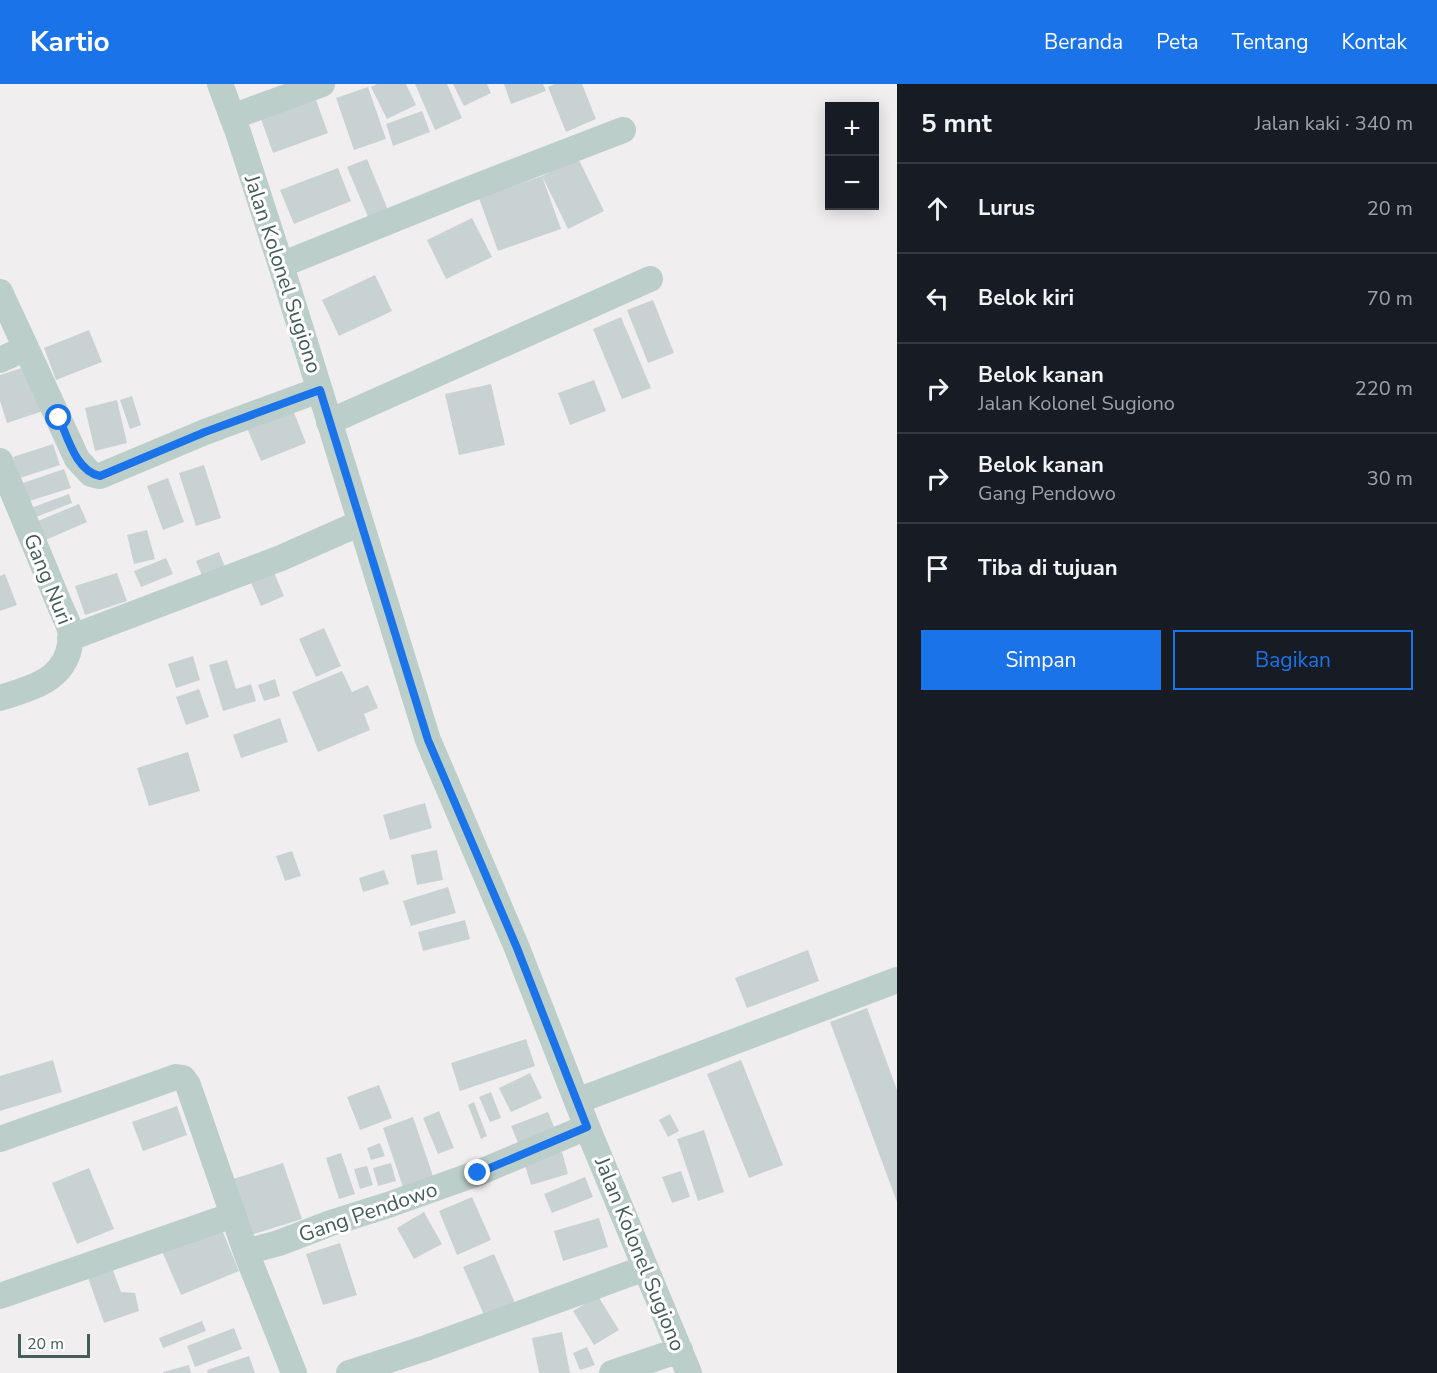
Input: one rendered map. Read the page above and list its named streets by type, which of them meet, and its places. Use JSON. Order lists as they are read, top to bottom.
{
  "streets": {
    "street": ["Jalan Kolonel Sugiono", "Gang Nuri", "Gang Pendowo"]
  },
  "crossings": [
    ["Jalan Kolonel Sugiono", "Gang Pendowo"]
  ],
  "scale_bar": "20 m",
  "page": {
    "header": "Kartio",
    "nav": [
      "Beranda",
      "Peta",
      "Tentang",
      "Kontak"
    ],
    "heading": ["5 mnt", "Jalan kaki · 340 m"],
    "map_buttons": ["+", "−"],
    "list": [
      ["Lurus", "20 m"],
      ["Belok kiri", "70 m"],
      ["Belok kanan", "Jalan Kolonel Sugiono", "220 m"],
      ["Belok kanan", "Gang Pendowo", "30 m"],
      "Tiba di tujuan"
    ],
    "buttons": ["Simpan", "Bagikan"],
    "scale": "20 m"
  }
}
